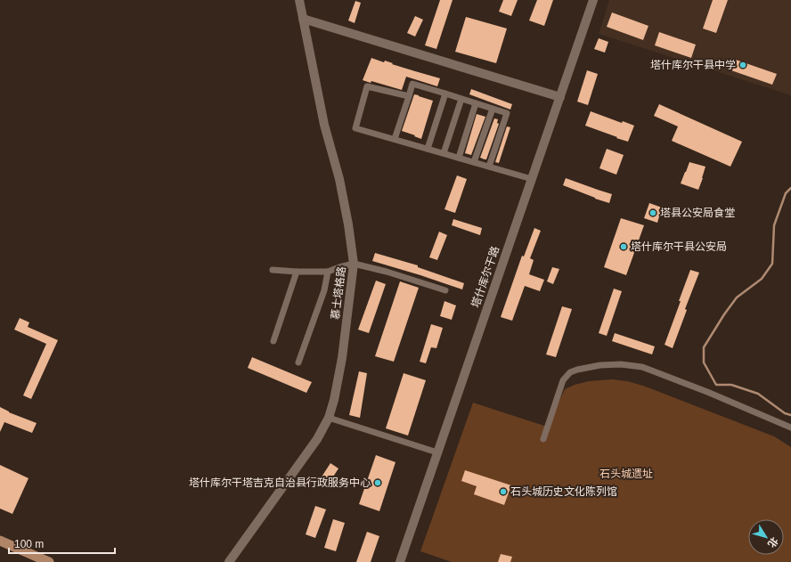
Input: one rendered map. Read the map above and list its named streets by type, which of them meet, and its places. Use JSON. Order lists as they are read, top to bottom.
{
  "streets": {
    "street": ["塔什库尔干路", "慕士塔格路"]
  },
  "parks": ["石头城遗址"],
  "places": [
    "塔什库尔干县中学",
    "塔县公安局食堂",
    "塔什库尔干县公安局",
    "塔什库尔干塔吉克自治县行政服务中心",
    "石头城历史文化陈列馆"
  ],
  "scale_bar": "100 m",
  "north": "bottom right"
}
